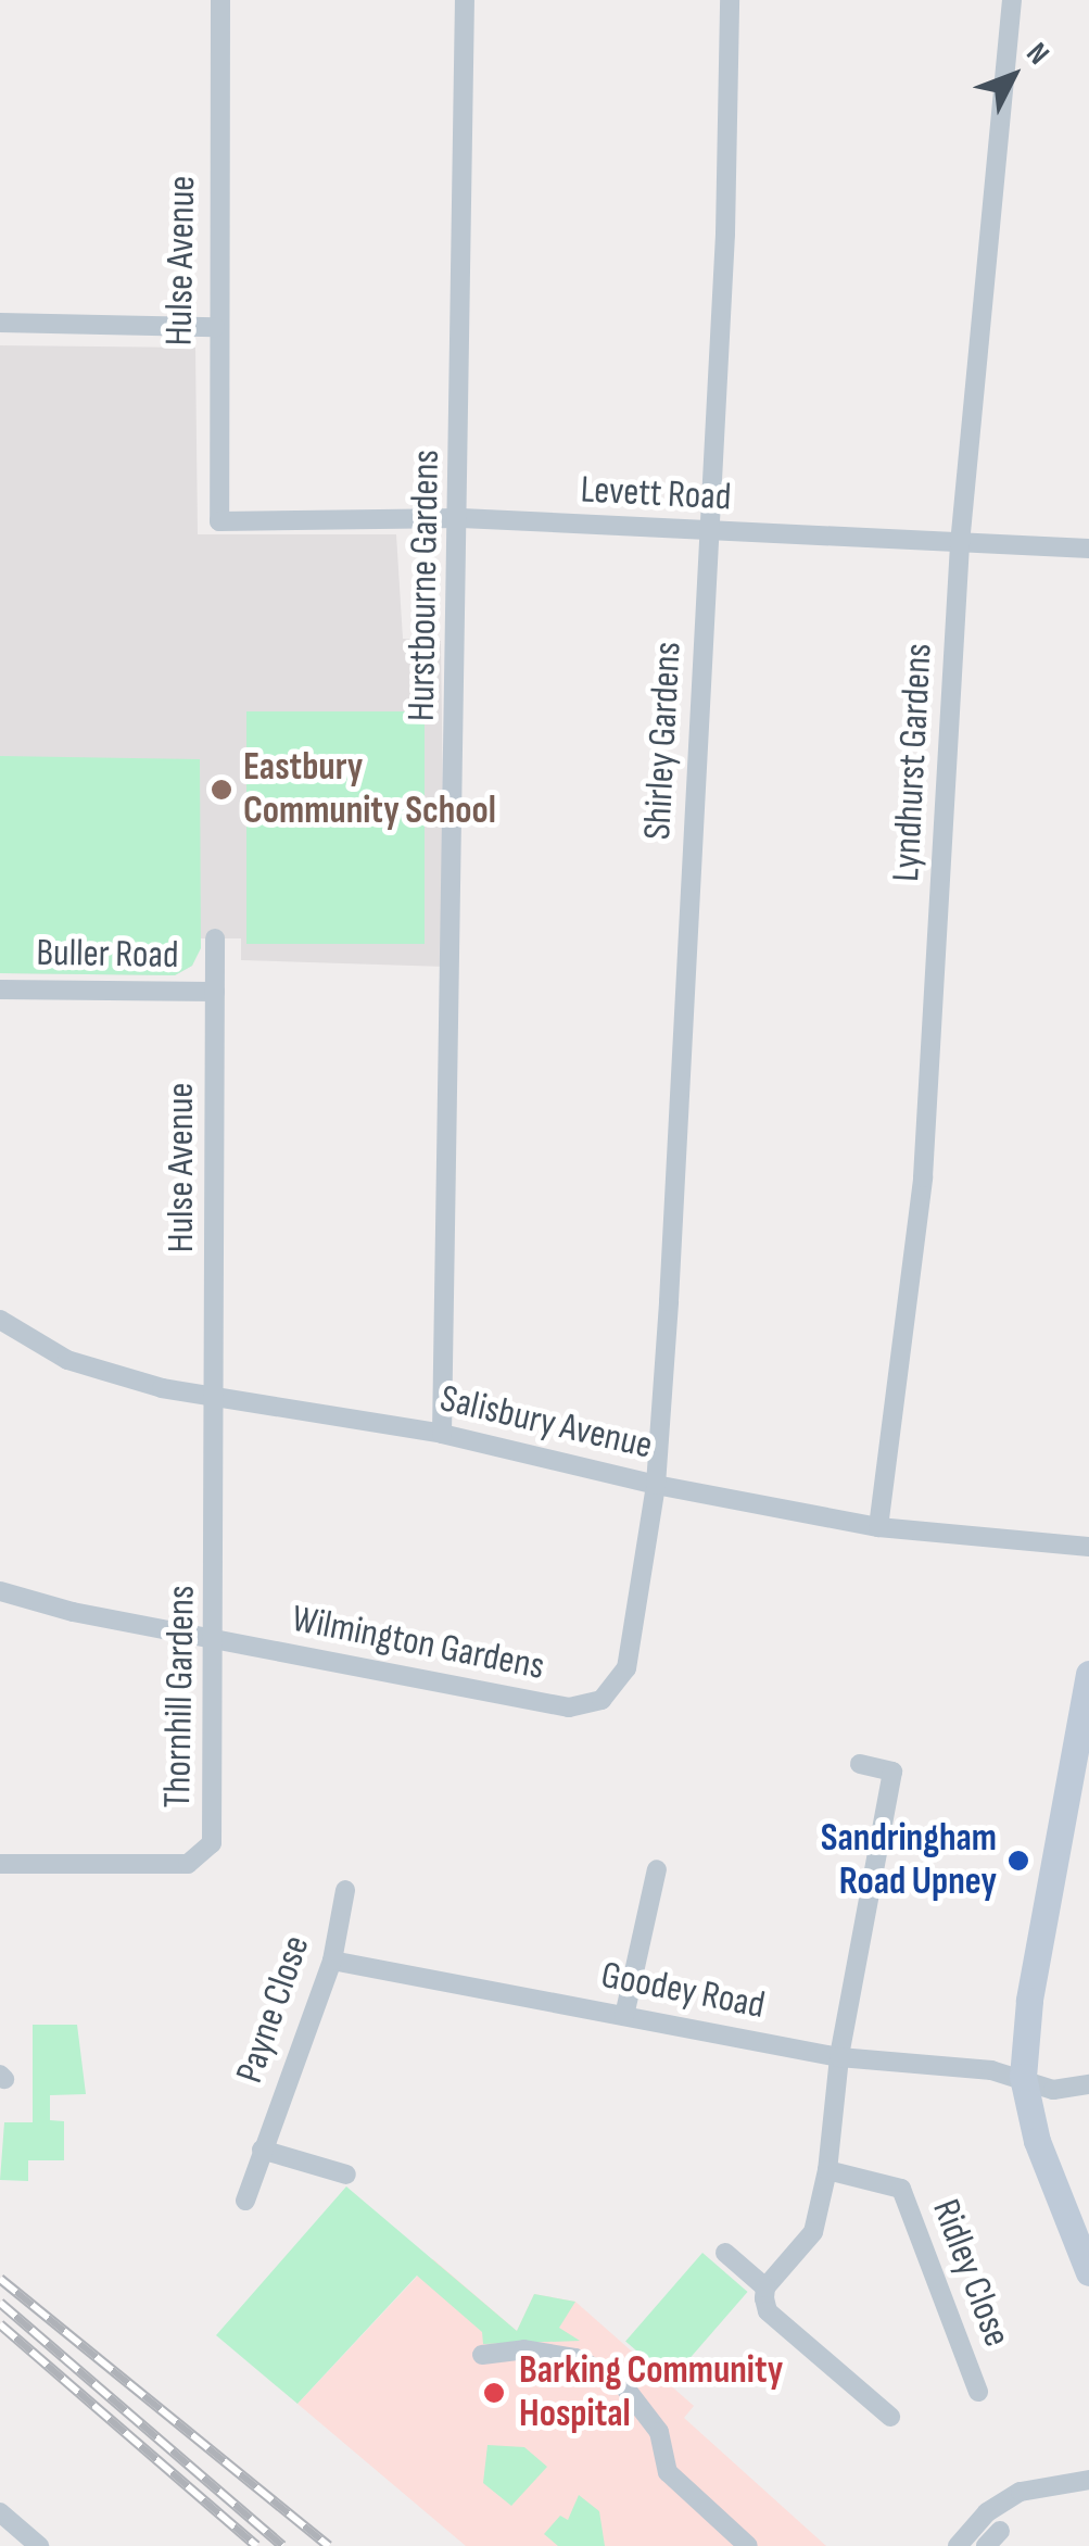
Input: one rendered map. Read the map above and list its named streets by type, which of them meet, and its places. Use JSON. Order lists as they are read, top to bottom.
{
  "streets": {
    "street": [
      "Hulse Avenue",
      "Levett Road",
      "Hurstbourne Gardens",
      "Shirley Gardens",
      "Lyndhurst Gardens",
      "Buller Road",
      "Salisbury Avenue",
      "Wilmington Gardens",
      "Thornhill Gardens",
      "Goodey Road",
      "Payne Close",
      "Ridley Close"
    ]
  },
  "crossings": [
    ["Hulse Avenue", "Levett Road"],
    ["Hulse Avenue", "Buller Road"],
    ["Hulse Avenue", "Salisbury Avenue"],
    ["Hulse Avenue", "Thornhill Gardens"],
    ["Levett Road", "Hurstbourne Gardens"],
    ["Levett Road", "Shirley Gardens"],
    ["Levett Road", "Lyndhurst Gardens"],
    ["Hurstbourne Gardens", "Salisbury Avenue"],
    ["Shirley Gardens", "Salisbury Avenue"],
    ["Shirley Gardens", "Wilmington Gardens"],
    ["Lyndhurst Gardens", "Salisbury Avenue"],
    ["Salisbury Avenue", "Wilmington Gardens"],
    ["Salisbury Avenue", "Thornhill Gardens"],
    ["Wilmington Gardens", "Thornhill Gardens"],
    ["Goodey Road", "Payne Close"]
  ],
  "places": ["Eastbury Community School", "Sandringham Road Upney", "Barking Community Hospital"],
  "north": "top right"
}
